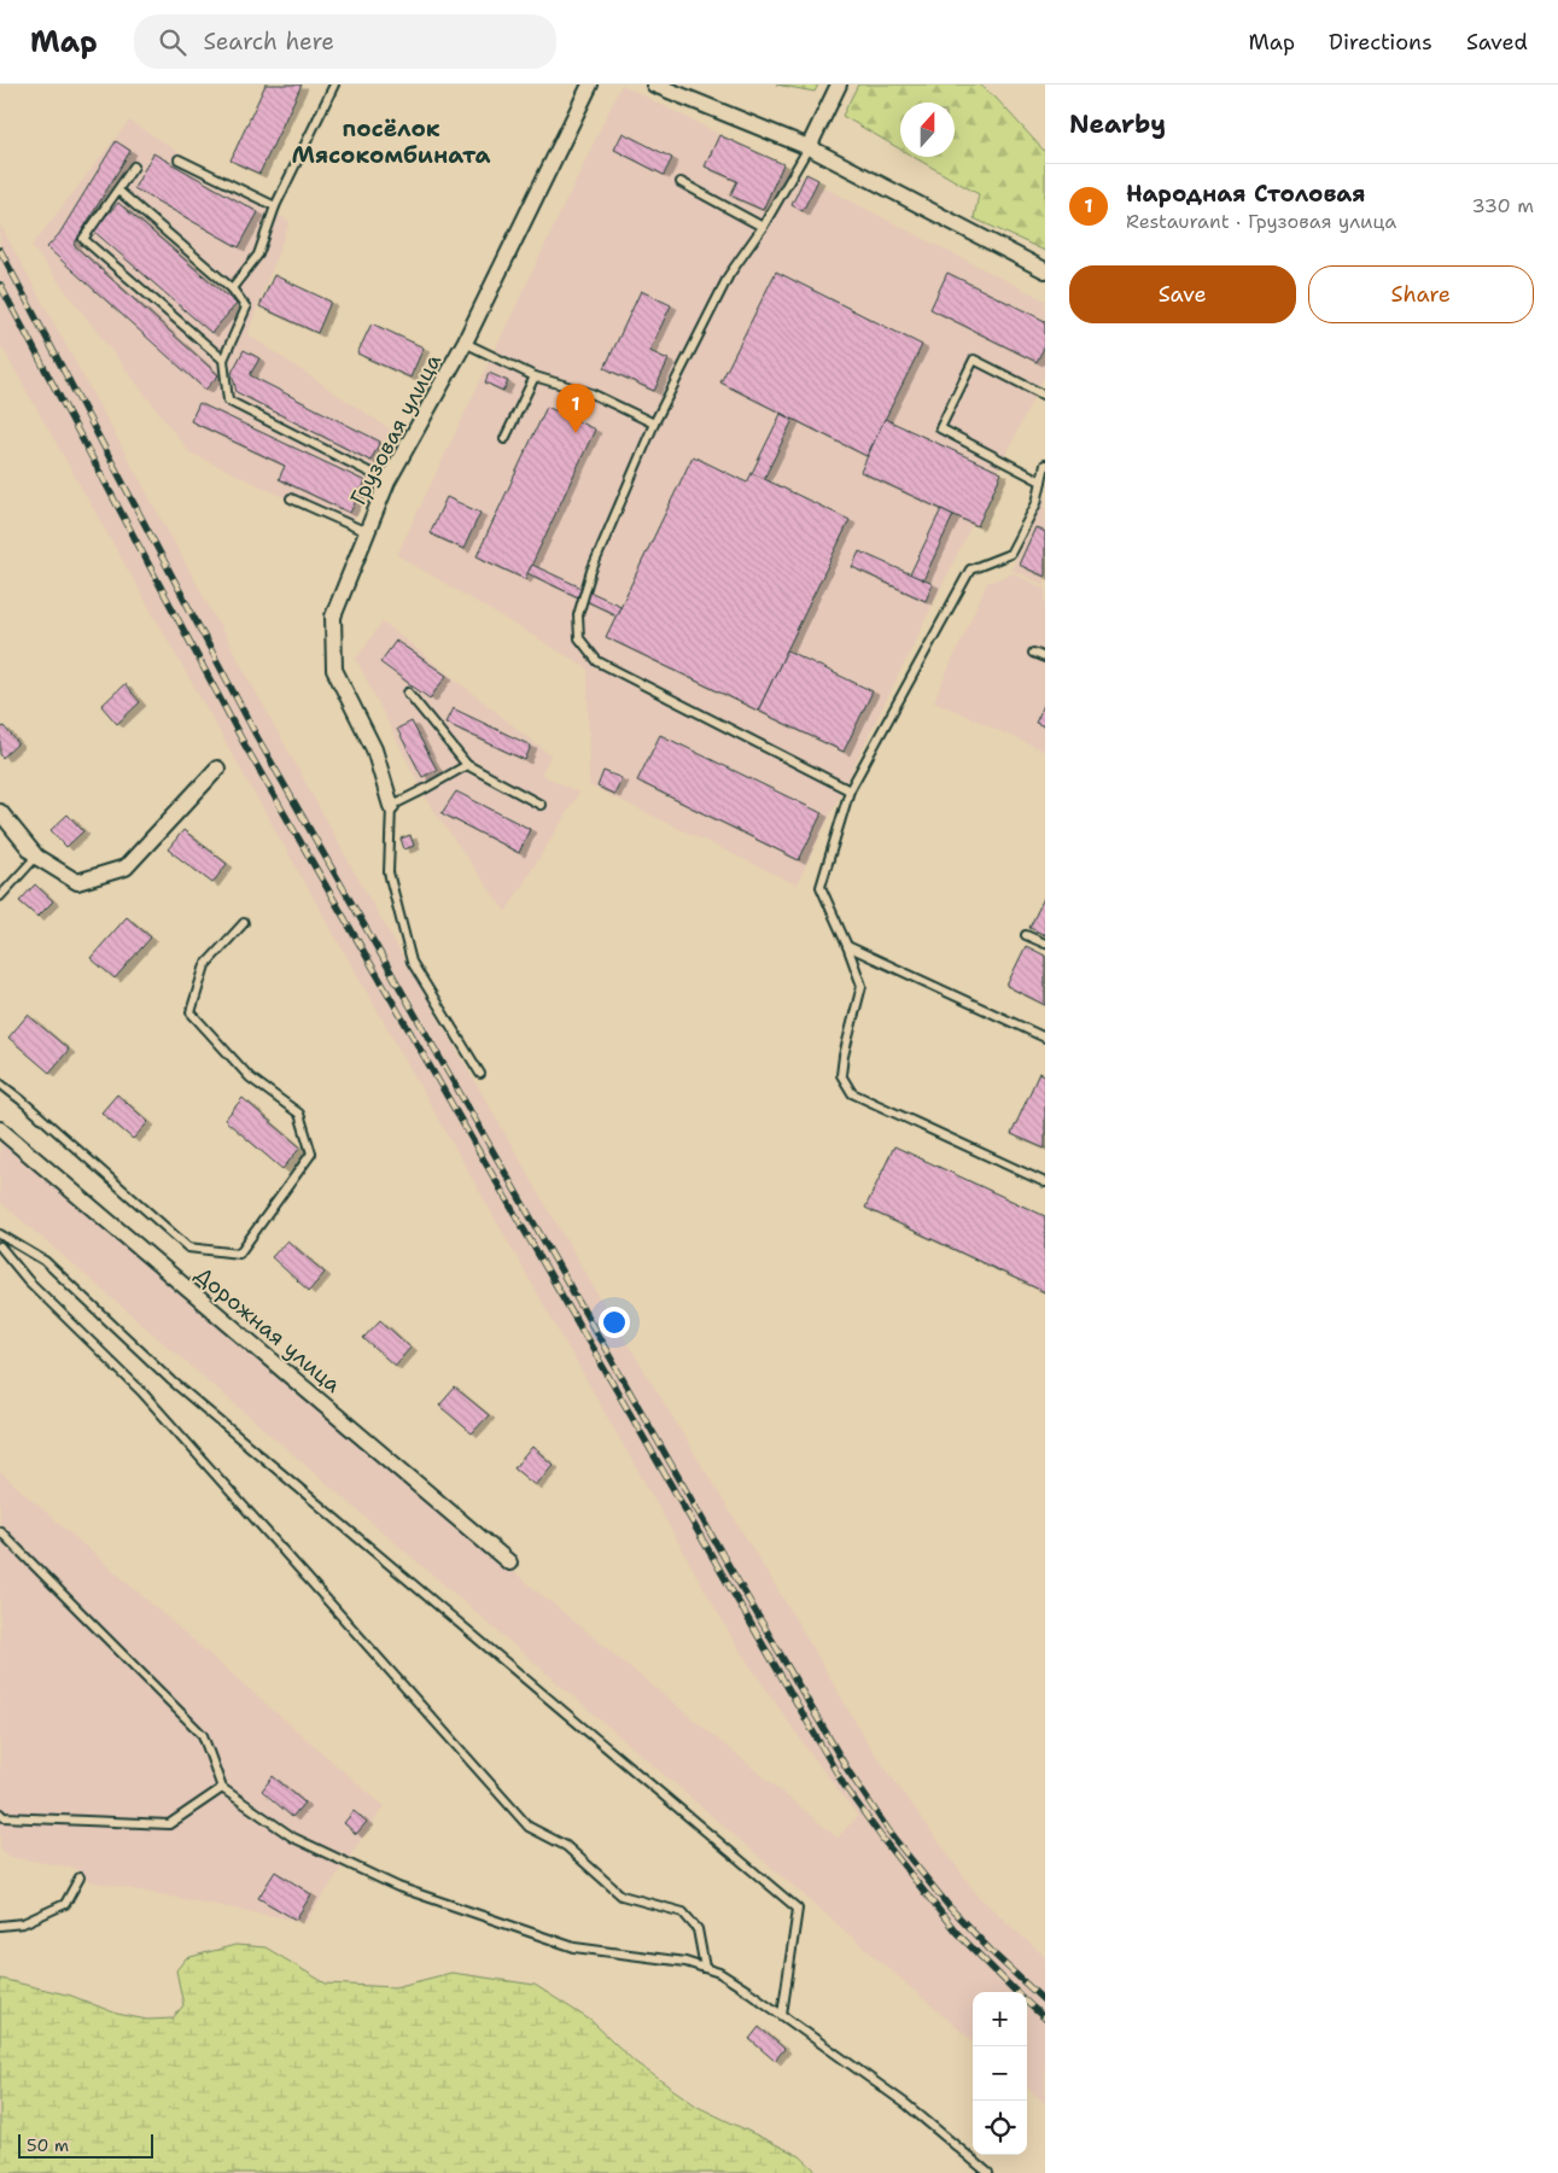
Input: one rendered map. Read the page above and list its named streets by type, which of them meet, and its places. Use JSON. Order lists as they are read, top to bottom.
{
  "streets": {
    "street": ["Грузовая улица", "Дорожная улица"]
  },
  "districts": ["посёлок Мясокомбината"],
  "scale_bar": "50 m",
  "north": "top",
  "page": {
    "header": "Map",
    "search": "Search here",
    "nav": ["Map", "Directions", "Saved"],
    "heading": "Nearby",
    "list": [
      {
        "mark": "1",
        "name": "Народная Столовая",
        "note": "Restaurant · Грузовая улица",
        "value": "330 m"
      }
    ],
    "buttons": ["Save", "Share"],
    "pins": "1",
    "map_buttons": ["+", "−"],
    "scale": "50 m"
  }
}
